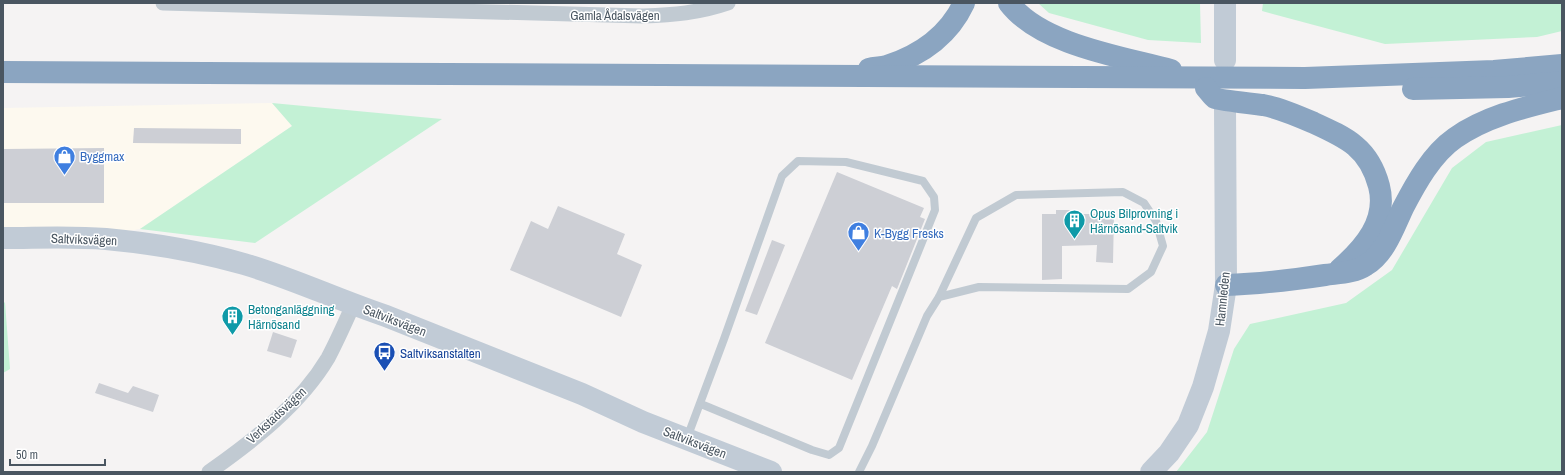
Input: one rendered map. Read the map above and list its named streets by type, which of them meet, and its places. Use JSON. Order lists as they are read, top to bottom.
{
  "streets": {
    "street": [
      "Gamla Ådalsvägen",
      "Saltviksvägen",
      "Hamnleden",
      "Verkstadsvägen"
    ]
  },
  "crossings": [
    ["Saltviksvägen", "Verkstadsvägen"]
  ],
  "places": {
    "shop": ["Byggmax", "K-Bygg Fresks"],
    "building": ["Opus Bilprovning i Härnösand-Saltvik", "Betonganläggning Härnösand"],
    "bus stop": ["Saltviksanstalten"]
  },
  "scale_bar": "50 m"
}
